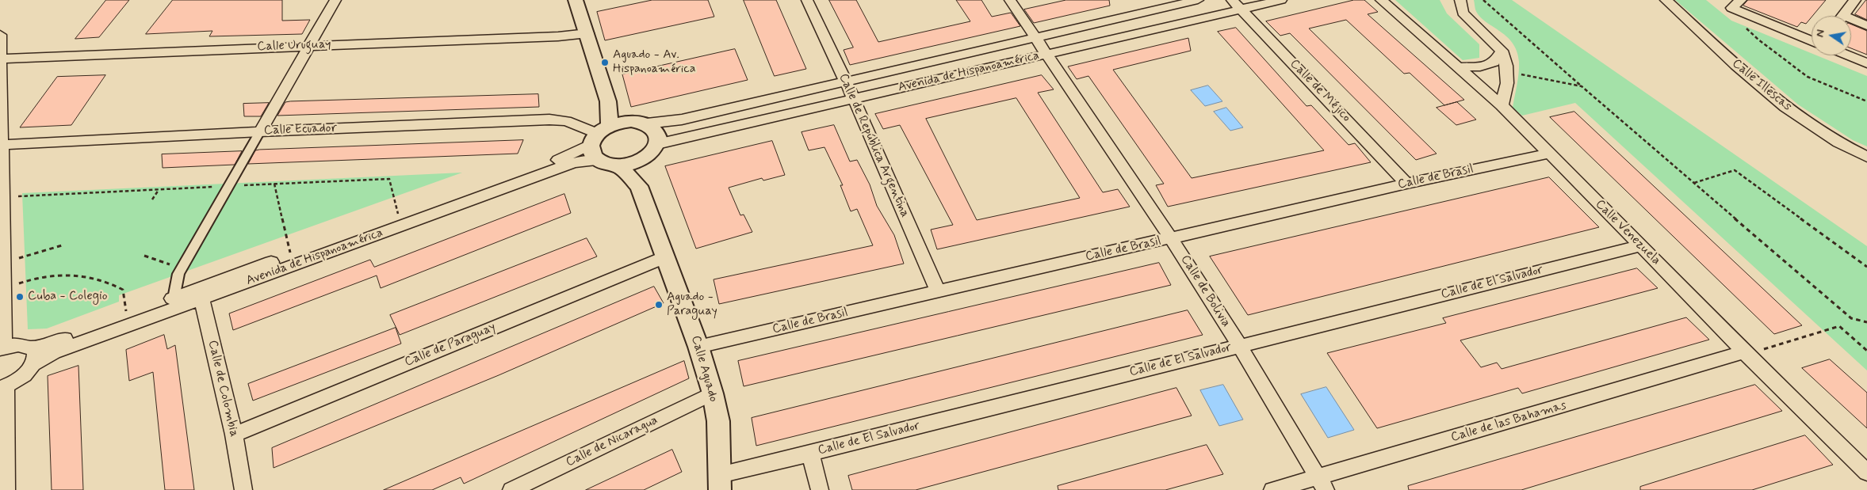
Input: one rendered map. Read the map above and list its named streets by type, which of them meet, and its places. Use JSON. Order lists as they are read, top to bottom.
{
  "streets": {
    "street": [
      "Calle Uruguay",
      "Avenida de Hispanoamérica",
      "Calle Illescas",
      "Calle de Méjico",
      "Calle Ecuador",
      "Calle de República Argentina",
      "Calle de Brasil",
      "Calle Venezuela",
      "Calle de El Salvador",
      "Calle de Bolivia",
      "Calle de Paraguay",
      "Calle Aguado",
      "Calle de Colombia",
      "Calle de las Bahamas",
      "Calle de Nicaragua"
    ]
  },
  "crossings": [
    ["Avenida de Hispanoamérica", "Calle de Méjico"],
    ["Avenida de Hispanoamérica", "Calle Ecuador"],
    ["Avenida de Hispanoamérica", "Calle de República Argentina"],
    ["Avenida de Hispanoamérica", "Calle de Bolivia"],
    ["Avenida de Hispanoamérica", "Calle de Colombia"],
    ["Calle de Méjico", "Calle de Brasil"],
    ["Calle de República Argentina", "Calle de Brasil"],
    ["Calle de Brasil", "Calle Venezuela"],
    ["Calle de Brasil", "Calle de Bolivia"],
    ["Calle de Brasil", "Calle Aguado"],
    ["Calle Venezuela", "Calle de El Salvador"],
    ["Calle Venezuela", "Calle de las Bahamas"],
    ["Calle de El Salvador", "Calle de Bolivia"],
    ["Calle de El Salvador", "Calle Aguado"],
    ["Calle de Bolivia", "Calle de las Bahamas"],
    ["Calle de Paraguay", "Calle Aguado"],
    ["Calle de Paraguay", "Calle de Colombia"],
    ["Calle Aguado", "Calle de Nicaragua"]
  ],
  "places": ["Aguado - Av. Hispanoamérica", "Cuba - Colegio", "Aguado - Paraguay"],
  "north": "left"
}
